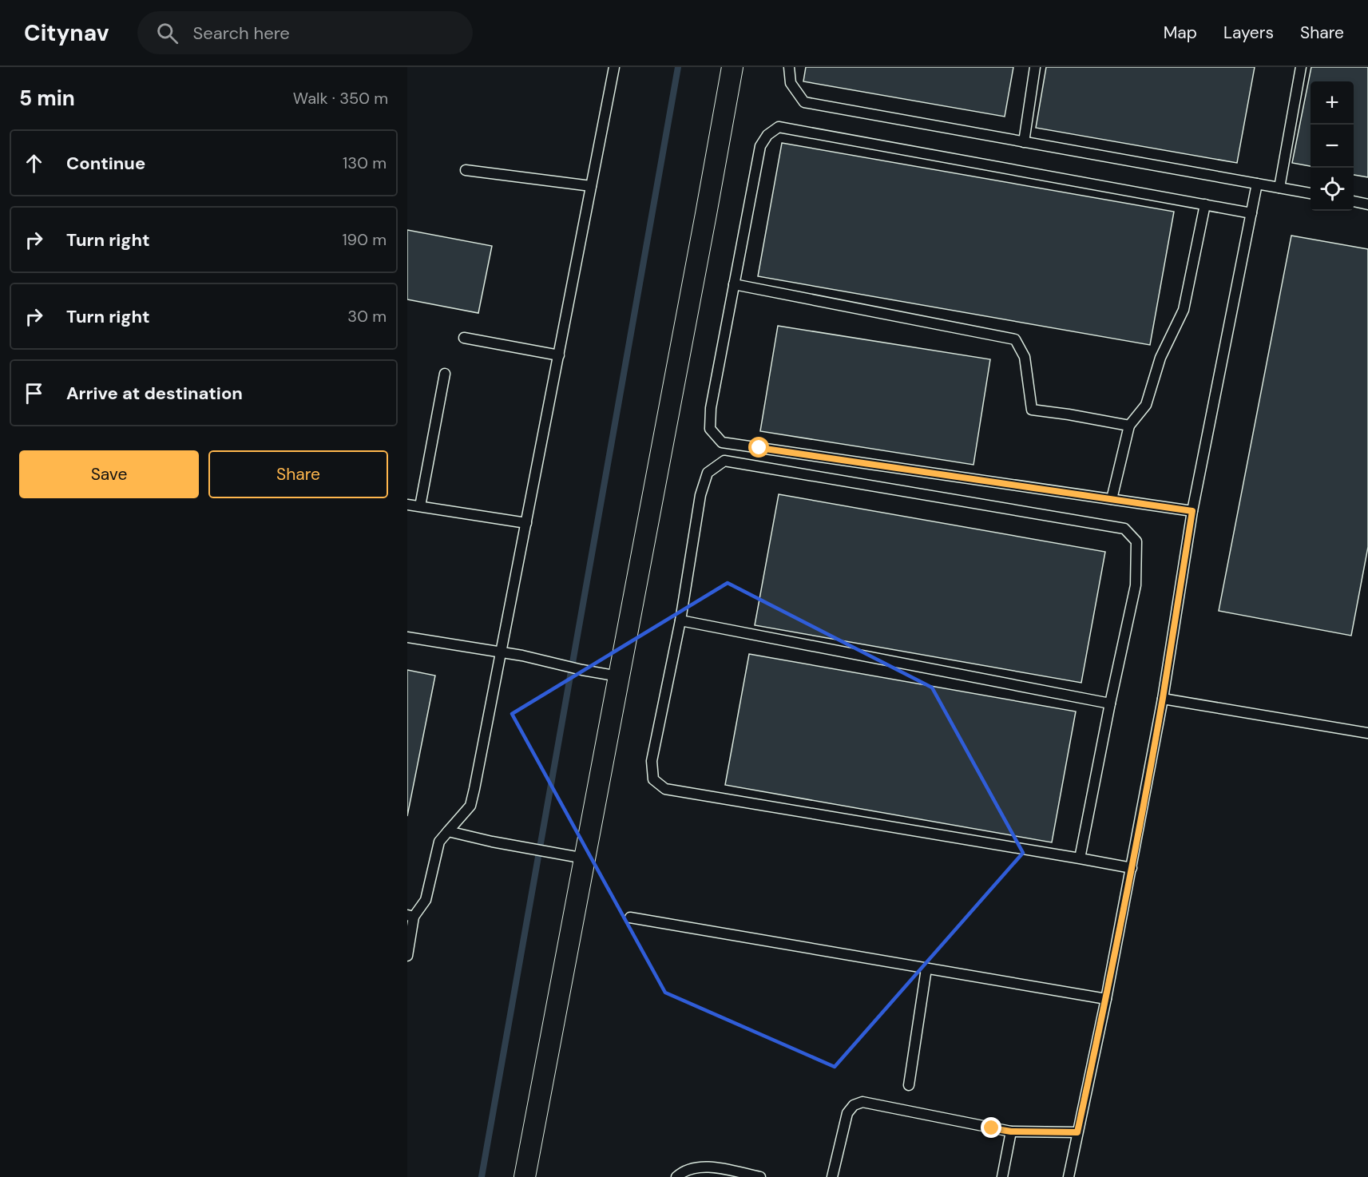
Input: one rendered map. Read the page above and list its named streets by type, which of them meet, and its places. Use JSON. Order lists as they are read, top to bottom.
{
  "page": {
    "header": "Citynav",
    "search": "Search here",
    "nav": ["Map", "Layers", "Share"],
    "heading": ["5 min", "Walk · 350 m"],
    "map_buttons": ["+", "−"],
    "list": [
      ["Continue", "130 m"],
      ["Turn right", "190 m"],
      ["Turn right", "30 m"],
      "Arrive at destination"
    ],
    "buttons": ["Save", "Share"]
  }
}
